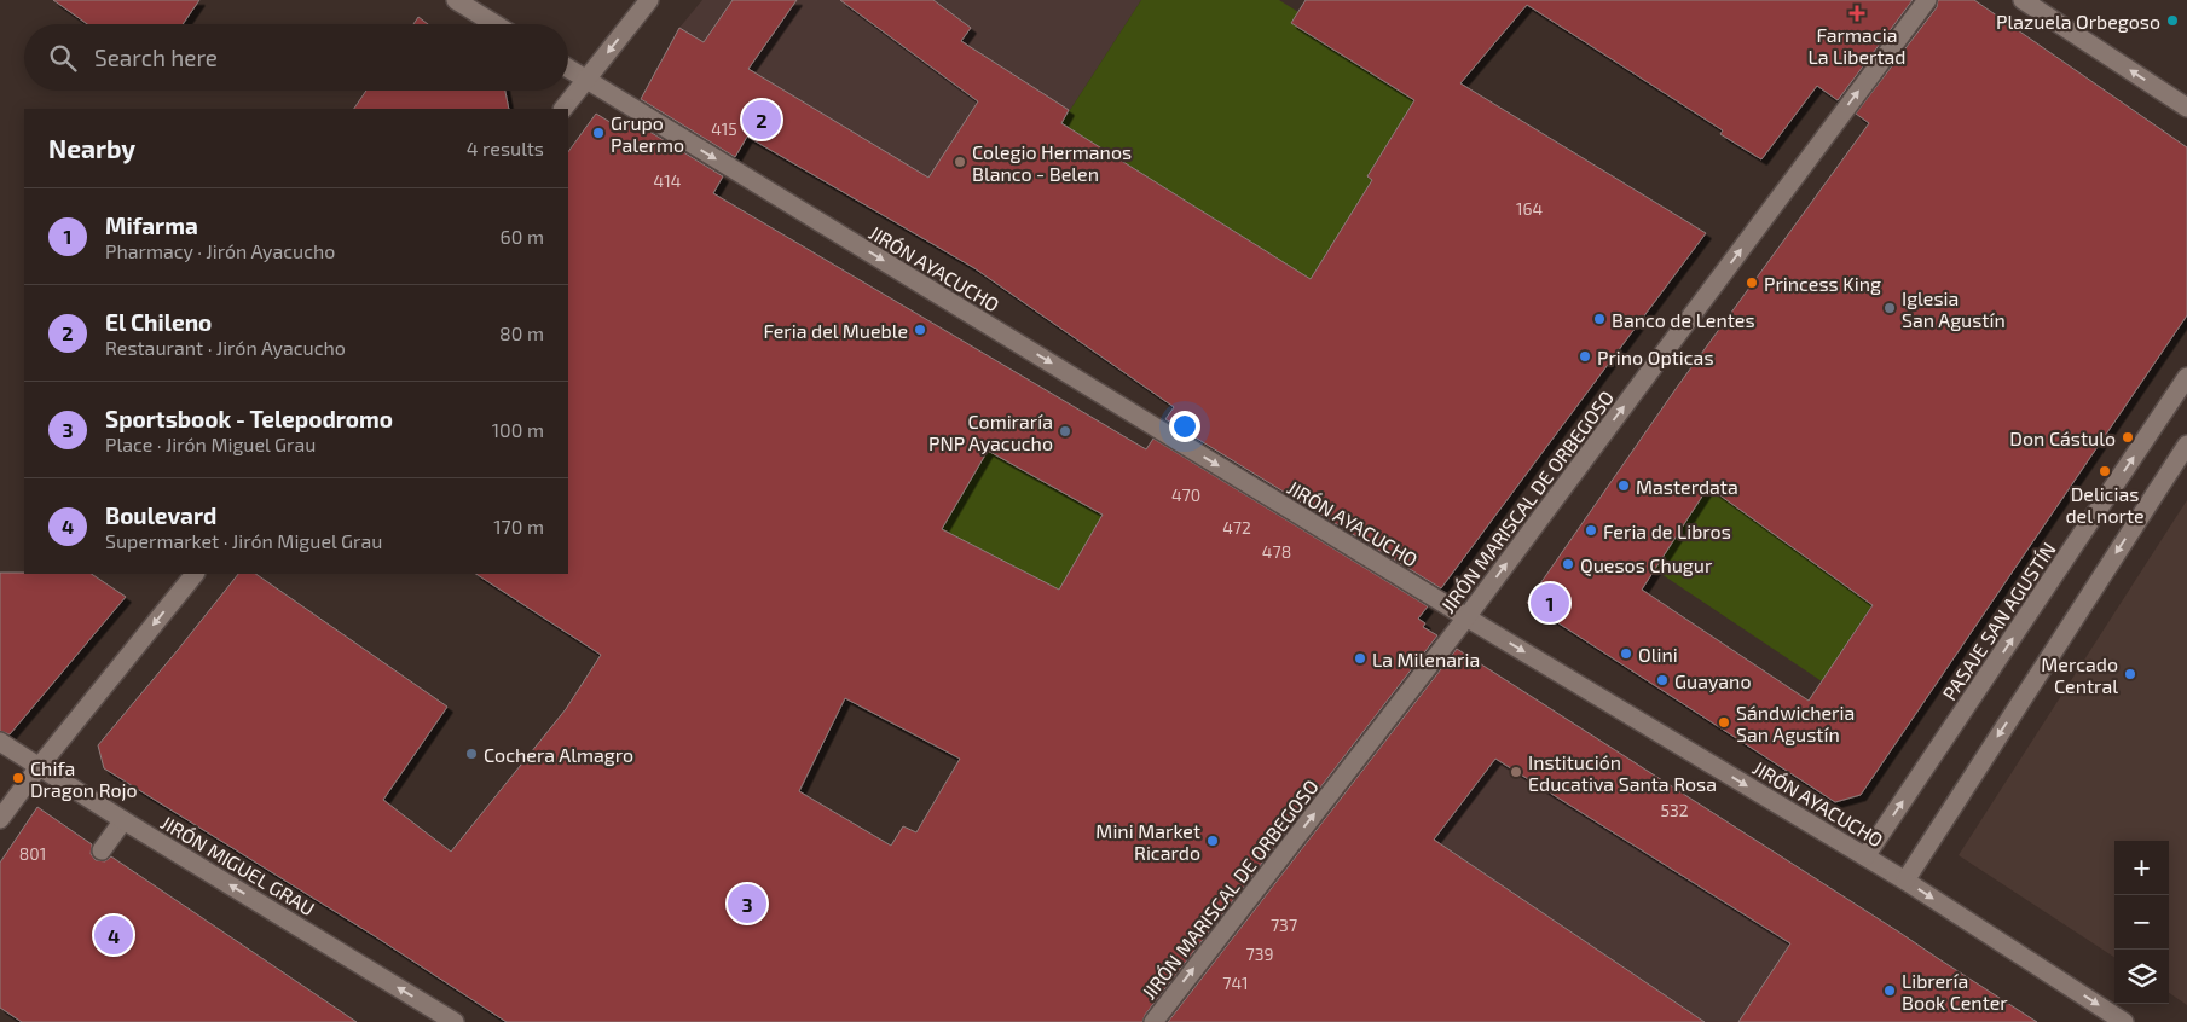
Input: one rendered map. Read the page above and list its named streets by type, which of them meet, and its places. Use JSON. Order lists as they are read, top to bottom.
{
  "streets": {
    "street": [
      "JIRÓN AYACUCHO",
      "JIRÓN MARISCAL DE ORBEGOSO",
      "PASAJE SAN AGUSTÍN",
      "JIRÓN MIGUEL GRAU"
    ]
  },
  "crossings": [
    ["JIRÓN AYACUCHO", "JIRÓN MARISCAL DE ORBEGOSO"],
    ["JIRÓN AYACUCHO", "PASAJE SAN AGUSTÍN"]
  ],
  "one_way": ["JIRÓN AYACUCHO", "JIRÓN MARISCAL DE ORBEGOSO", "JIRÓN MIGUEL GRAU"],
  "places": {
    "health": ["Farmacia La Libertad"],
    "other": [
      "Plazuela Orbegoso",
      "Grupo Palermo",
      "Colegio Hermanos Blanco - Belen",
      "Princess King",
      "Iglesia San Agustín",
      "Banco de Lentes",
      "Feria del Mueble",
      "Prino Opticas",
      "Comiraría PNP Ayacucho",
      "Don Cástulo",
      "Delicias del norte",
      "Masterdata",
      "Feria de Libros",
      "Quesos Chugur",
      "Olini",
      "La Milenaria",
      "Mercado Central",
      "Guayano",
      "Sándwicheria San Agustín",
      "Cochera Almagro",
      "Institución Educativa Santa Rosa",
      "Chifa Dragon Rojo",
      "Mini Market Ricardo",
      "Librería Book Center"
    ]
  },
  "house_numbers": [
    "415",
    "414",
    "164",
    "470",
    "472",
    "478",
    "532",
    "801",
    "737",
    "739",
    "741"
  ],
  "page": {
    "search": "Search here",
    "pins": [
      "2",
      "1",
      "3",
      "4"
    ],
    "heading": ["Nearby", "4 results"],
    "list": [
      {
        "mark": "1",
        "name": "Mifarma",
        "note": "Pharmacy · Jirón Ayacucho",
        "value": "60 m"
      },
      {
        "mark": "2",
        "name": "El Chileno",
        "note": "Restaurant · Jirón Ayacucho",
        "value": "80 m"
      },
      {
        "mark": "3",
        "name": "Sportsbook - Telepodromo",
        "note": "Place · Jirón Miguel Grau",
        "value": "100 m"
      },
      {
        "mark": "4",
        "name": "Boulevard",
        "note": "Supermarket · Jirón Miguel Grau",
        "value": "170 m"
      }
    ],
    "map_buttons": ["+", "−"]
  }
}
